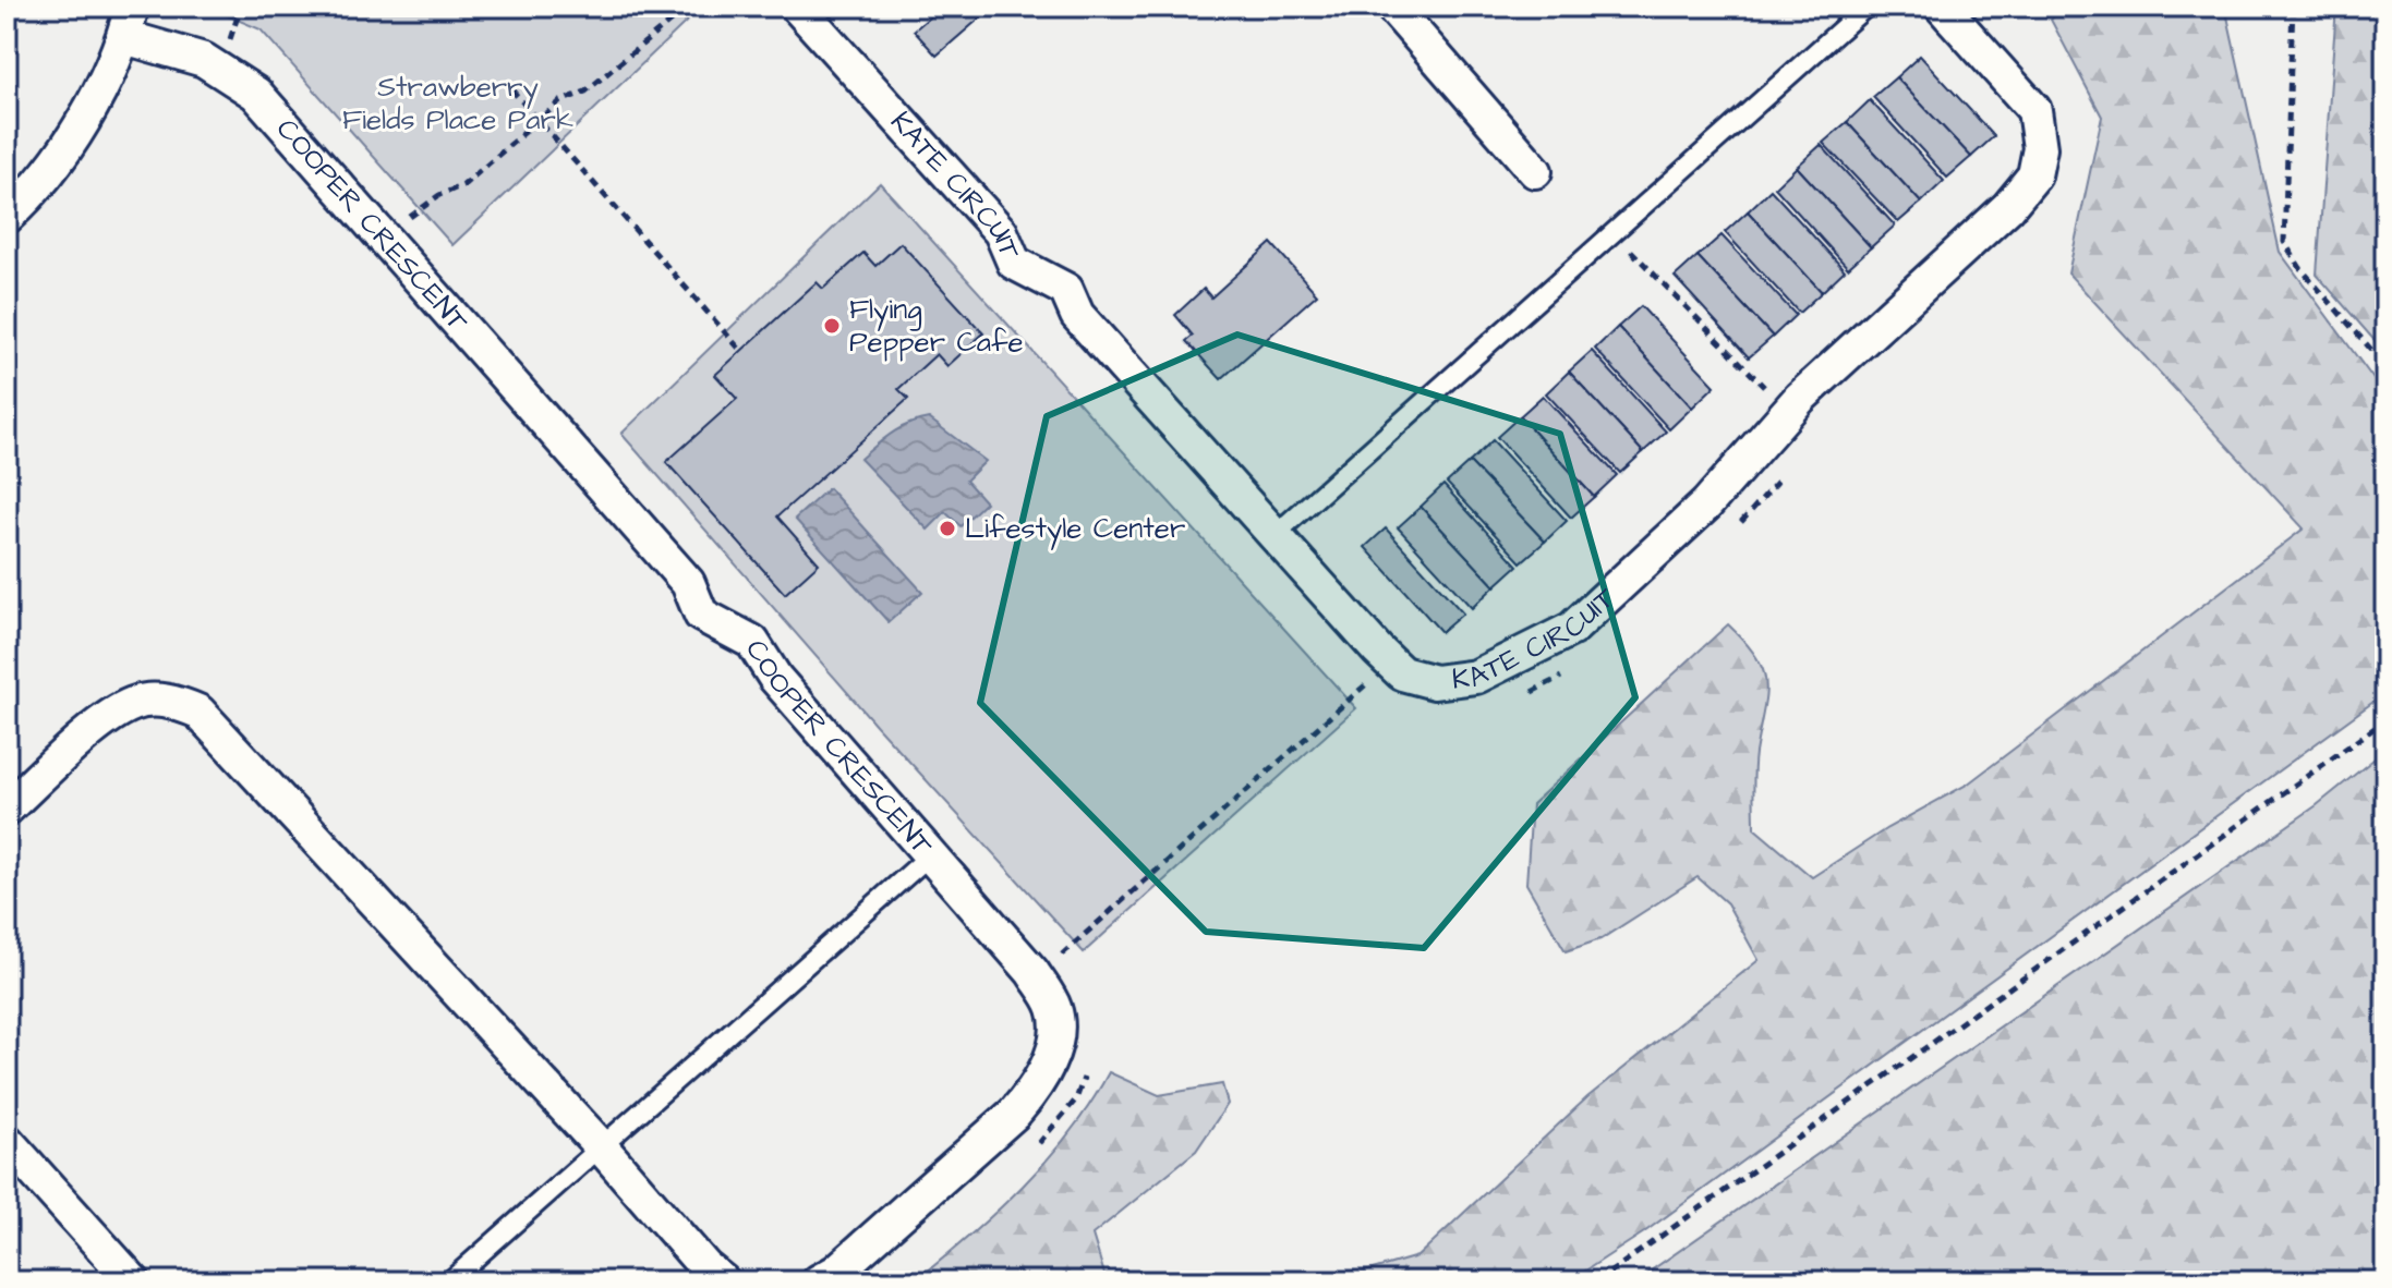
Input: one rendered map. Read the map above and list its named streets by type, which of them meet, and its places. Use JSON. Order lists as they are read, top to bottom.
{
  "streets": {
    "street": ["KATE CIRCUIT", "COOPER CRESCENT"]
  },
  "parks": ["Strawberry Fields Place Park"],
  "places": ["Flying Pepper Cafe", "Lifestyle Center"]
}
